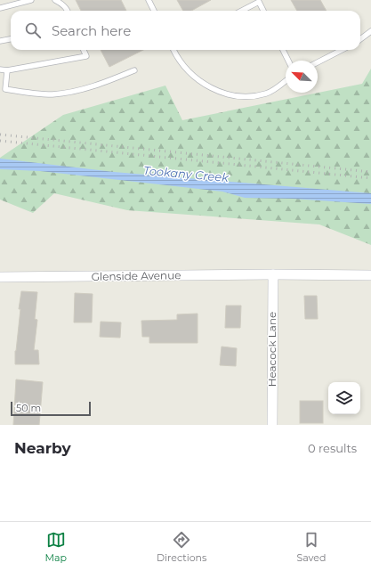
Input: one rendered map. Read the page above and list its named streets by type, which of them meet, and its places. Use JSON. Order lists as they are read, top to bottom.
{
  "streets": {
    "street": ["Glenside Avenue", "Heacock Lane"]
  },
  "crossings": [
    ["Glenside Avenue", "Heacock Lane"]
  ],
  "water": ["Tookany Creek"],
  "scale_bar": "50 m",
  "north": "top left",
  "page": {
    "search": "Search here",
    "scale": "50 m",
    "heading": ["Nearby", "0 results"],
    "nav": ["Map", "Directions", "Saved"]
  }
}
